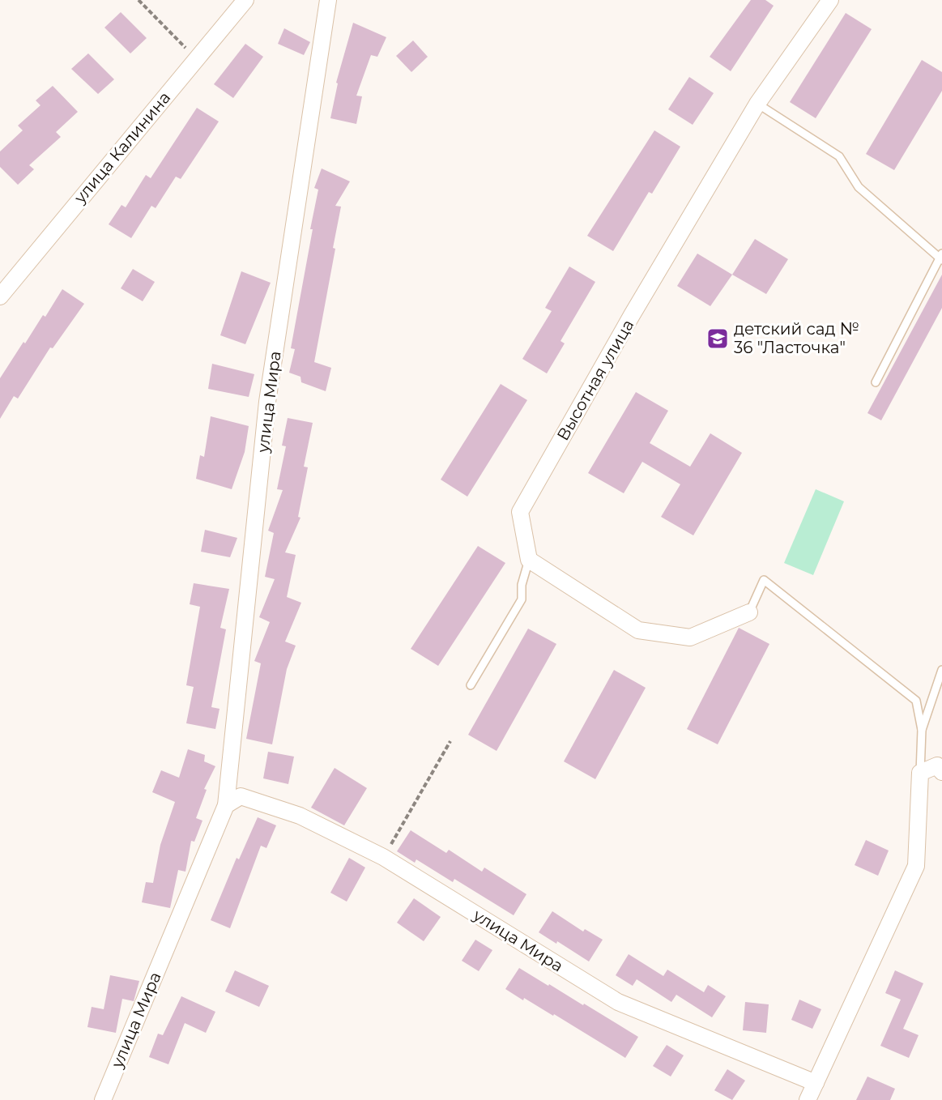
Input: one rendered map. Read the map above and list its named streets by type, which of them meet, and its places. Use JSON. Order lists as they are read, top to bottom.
{
  "streets": {
    "street": ["улица Калинина", "Высотная улица", "улица Мира"]
  },
  "places": {
    "school or university": ["детский сад № 36 \"Ласточка\""]
  }
}
